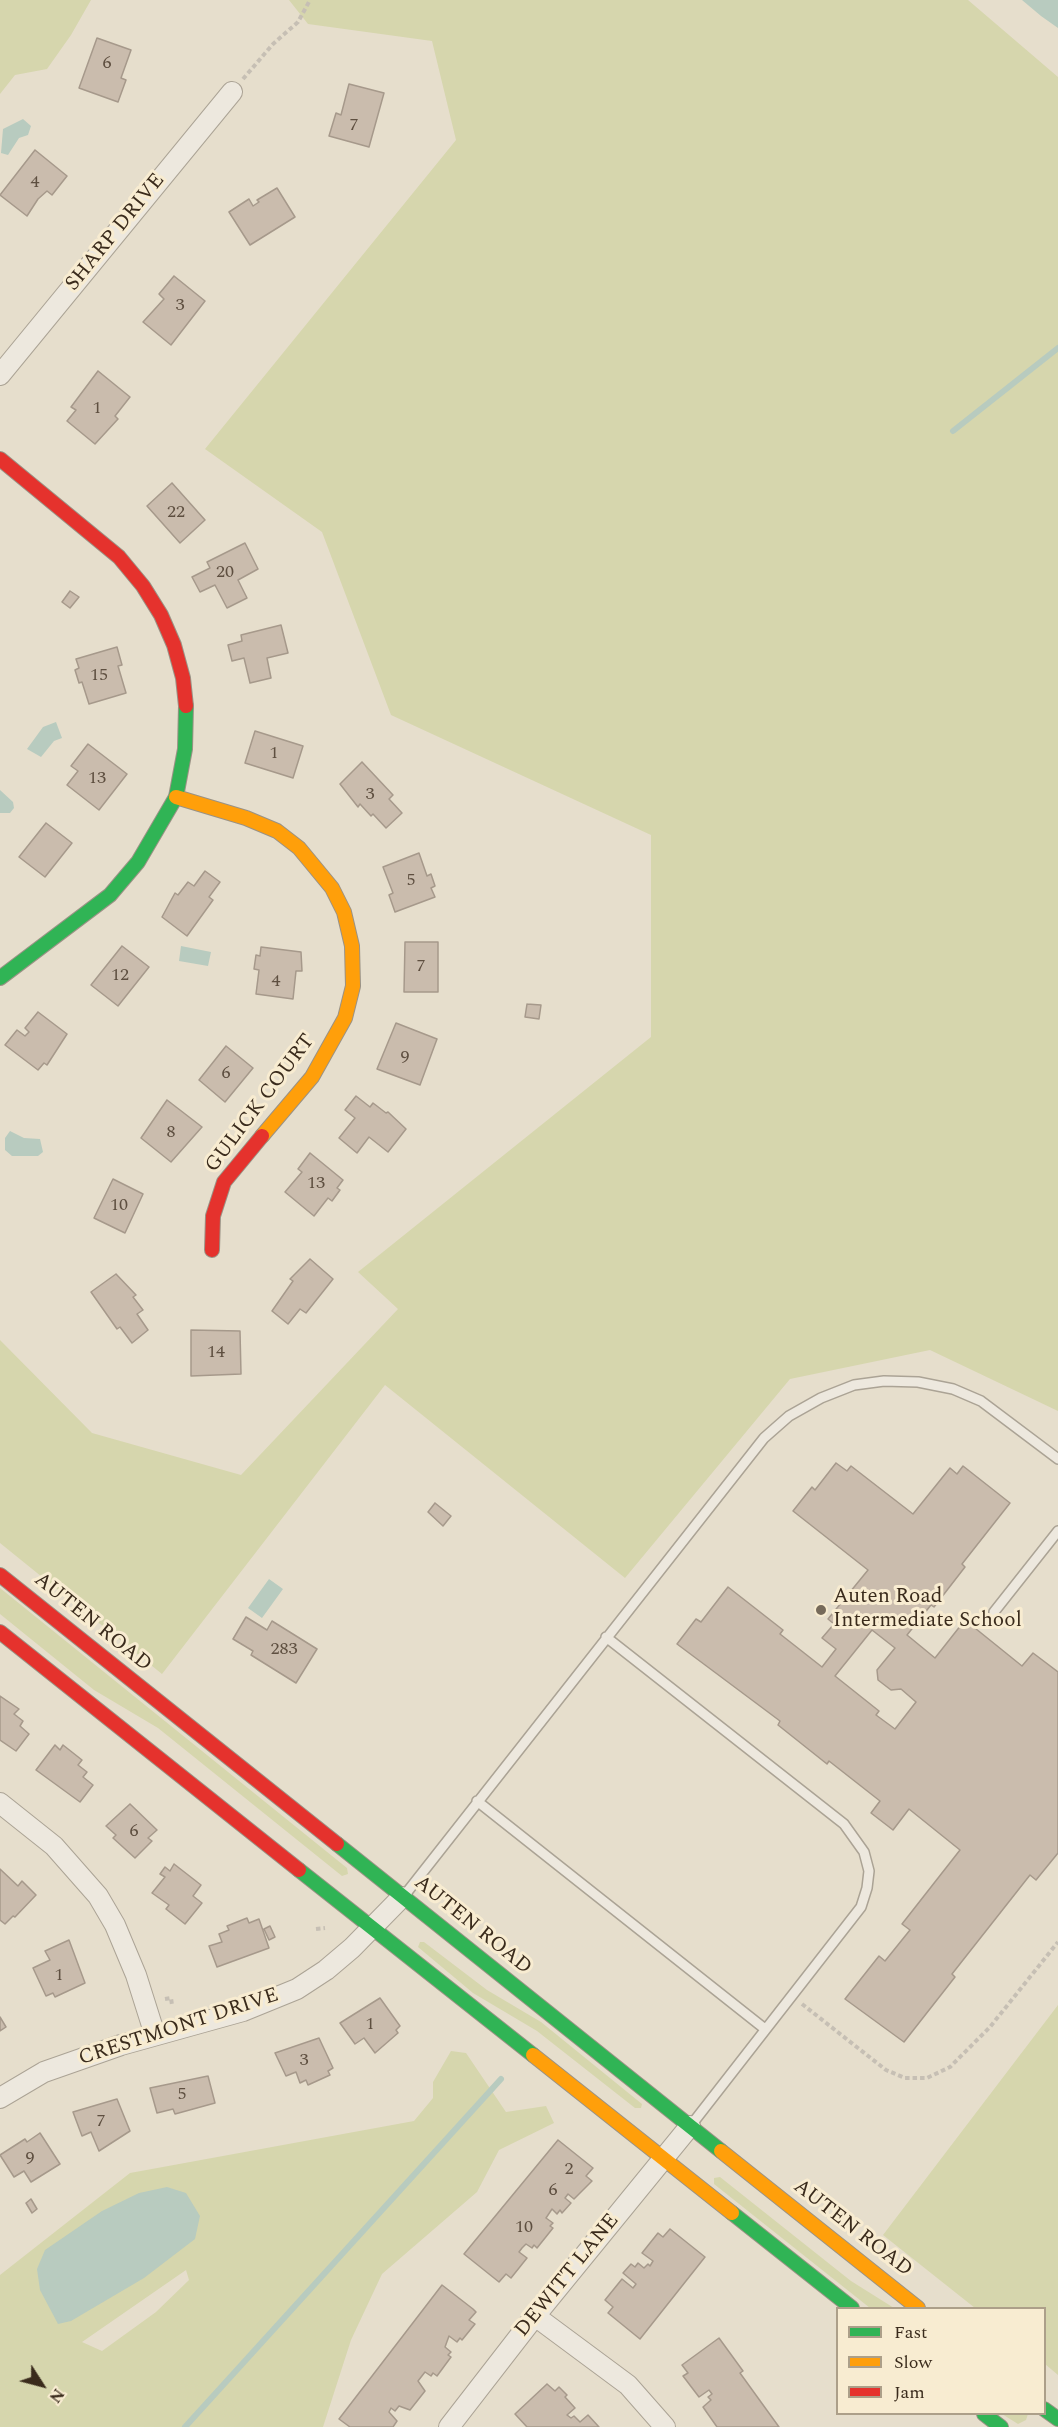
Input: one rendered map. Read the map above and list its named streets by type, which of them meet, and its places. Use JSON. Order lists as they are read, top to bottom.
{
  "streets": {
    "street": [
      "SHARP DRIVE",
      "GULICK COURT",
      "AUTEN ROAD",
      "CRESTMONT DRIVE",
      "DEWITT LANE"
    ]
  },
  "crossings": [
    ["AUTEN ROAD", "CRESTMONT DRIVE"],
    ["AUTEN ROAD", "DEWITT LANE"]
  ],
  "places": ["Auten Road Intermediate School"],
  "house_numbers": [
    "6",
    "7",
    "4",
    "3",
    "1",
    "22",
    "20",
    "15",
    "1",
    "13",
    "3",
    "5",
    "7",
    "12",
    "4",
    "9",
    "6",
    "8",
    "13",
    "10",
    "14",
    "283",
    "6",
    "1",
    "1",
    "3",
    "5",
    "7",
    "9",
    "2",
    "6",
    "10"
  ],
  "legend": ["Fast", "Slow", "Jam"],
  "north": "bottom right"
}
